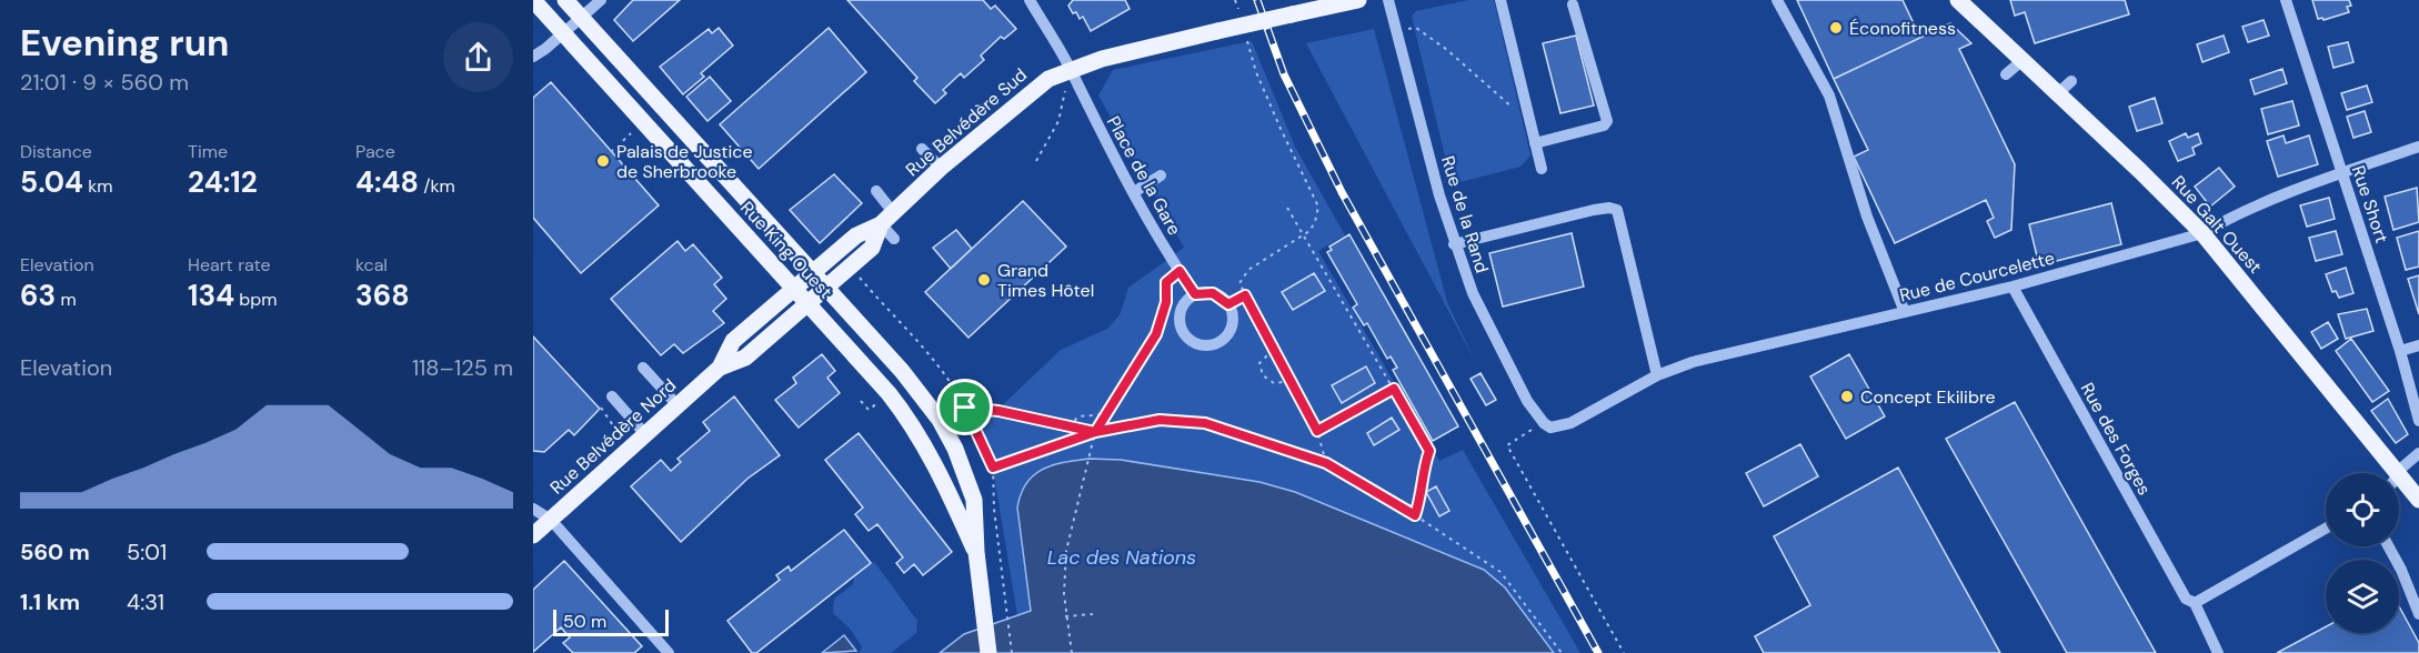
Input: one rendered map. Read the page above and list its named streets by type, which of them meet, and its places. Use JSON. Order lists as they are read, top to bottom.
{
  "streets": {
    "main road": [
      "Rue Belvédère Sud",
      "Rue Galt Ouest",
      "Rue King Ouest",
      "Rue Belvédère Nord"
    ],
    "street": [
      "Place de la Gare",
      "Rue Short",
      "Rue de la Rand",
      "Rue de Courcelette",
      "Rue des Forges"
    ]
  },
  "crossings": [
    ["Rue Belvédère Sud", "Place de la Gare"],
    ["Rue Belvédère Sud", "Rue King Ouest"],
    ["Rue Belvédère Sud", "Rue Belvédère Nord"],
    ["Rue Short", "Rue de Courcelette"],
    ["Rue de la Rand", "Rue de Courcelette"],
    ["Rue Galt Ouest", "Rue de Courcelette"],
    ["Rue King Ouest", "Rue Belvédère Nord"],
    ["Rue de Courcelette", "Rue des Forges"]
  ],
  "water": ["Lac des Nations"],
  "places": [
    "Éconofitness",
    "Palais de Justice de Sherbrooke",
    "Grand Times Hôtel",
    "Concept Ekilibre"
  ],
  "scale_bar": "50 m",
  "page": {
    "heading": ["Evening run", "21:01 · 9 × 560 m"],
    "stats": [
      ["Distance", "5.04 km"],
      ["Time", "24:12"],
      ["Pace", "4:48 /km"],
      ["Elevation", "63 m"],
      ["Heart rate", "134 bpm"],
      ["kcal", "368"]
    ],
    "chart": ["Elevation", "118–125 m"],
    "list": [
      {
        "name": "560 m",
        "note": "5:01"
      },
      {
        "name": "1.1 km",
        "note": "4:31"
      }
    ],
    "scale": "50 m"
  }
}
